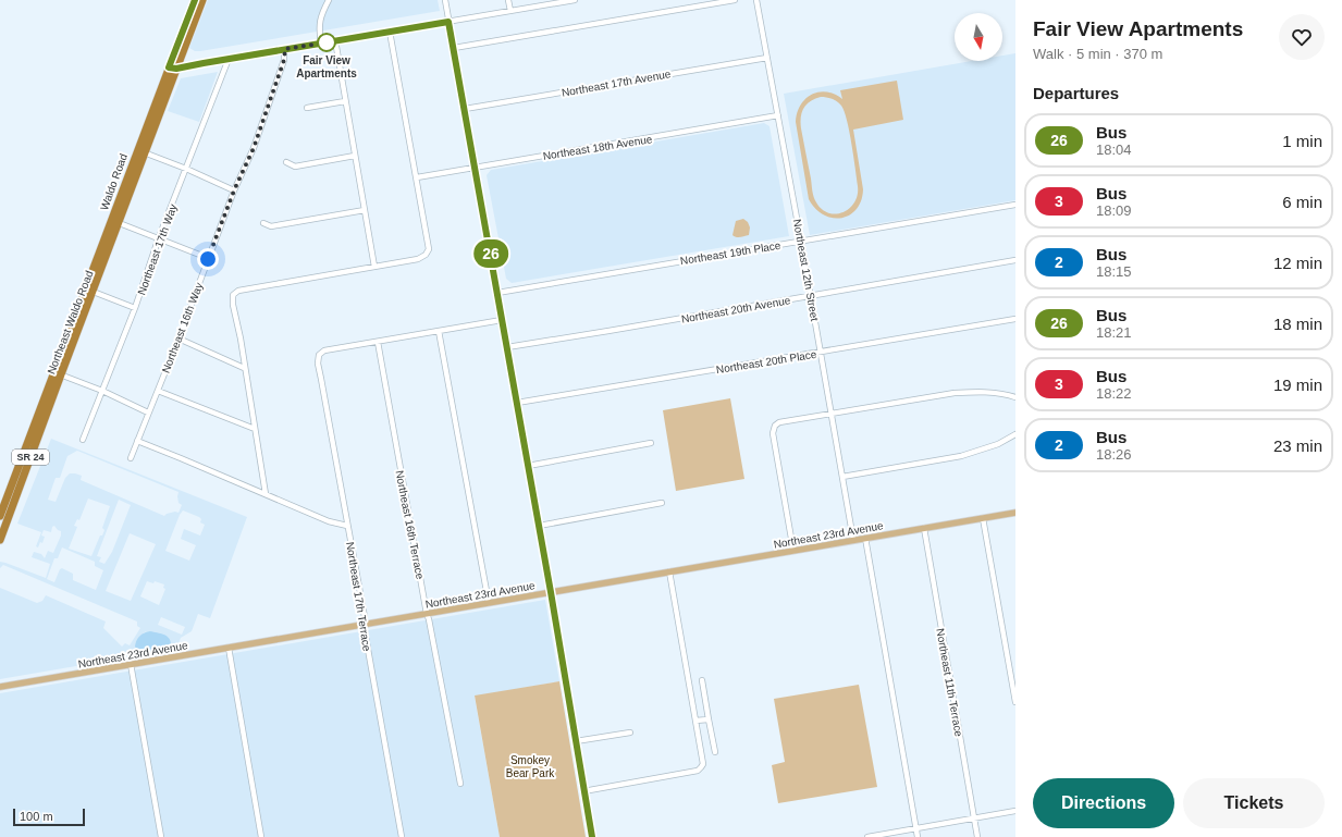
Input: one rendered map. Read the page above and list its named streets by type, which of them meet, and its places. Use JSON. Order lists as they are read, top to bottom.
{
  "streets": {
    "highway": ["Waldo Road", "Northeast Waldo Road", "SR 24"],
    "main road": ["Northeast 23rd Avenue"],
    "street": [
      "Northeast 17th Avenue",
      "Northeast 18th Avenue",
      "Northeast 17th Way",
      "Northeast 19th Place",
      "Northeast 12th Street",
      "Northeast 20th Avenue",
      "Northeast 16th Way",
      "Northeast 20th Place",
      "Northeast 16th Terrace",
      "Northeast 17th Terrace",
      "Northeast 11th Terrace"
    ]
  },
  "crossings": [
    ["Northeast 17th Avenue", "Northeast 12th Street"],
    ["Northeast 18th Avenue", "Northeast 12th Street"],
    ["Waldo Road", "Northeast Waldo Road"],
    ["Northeast 19th Place", "Northeast 12th Street"],
    ["Northeast 12th Street", "Northeast 20th Avenue"],
    ["Northeast 12th Street", "Northeast 20th Place"],
    ["Northeast 12th Street", "Northeast 23rd Avenue"],
    ["Northeast 16th Terrace", "Northeast 23rd Avenue"],
    ["Northeast 16th Terrace", "Northeast 17th Terrace"],
    ["Northeast 23rd Avenue", "Northeast 17th Terrace"],
    ["Northeast 23rd Avenue", "Northeast 11th Terrace"]
  ],
  "parks": ["Smokey Bear Park"],
  "places": ["Fair View Apartments"],
  "lines": ["bus line 26"],
  "scale_bar": "100 m",
  "north": "bottom",
  "page": {
    "on_map": "26",
    "heading": [
      ["Fair View Apartments", "Walk · 5 min · 370 m"],
      "Departures"
    ],
    "list": [
      {
        "mark": "26",
        "name": "Bus",
        "note": "18:04",
        "value": "1 min"
      },
      {
        "mark": "3",
        "name": "Bus",
        "note": "18:09",
        "value": "6 min"
      },
      {
        "mark": "2",
        "name": "Bus",
        "note": "18:15",
        "value": "12 min"
      },
      {
        "mark": "26",
        "name": "Bus",
        "note": "18:21",
        "value": "18 min"
      },
      {
        "mark": "3",
        "name": "Bus",
        "note": "18:22",
        "value": "19 min"
      },
      {
        "mark": "2",
        "name": "Bus",
        "note": "18:26",
        "value": "23 min"
      }
    ],
    "buttons": ["Directions", "Tickets"],
    "scale": "100 m"
  }
}
